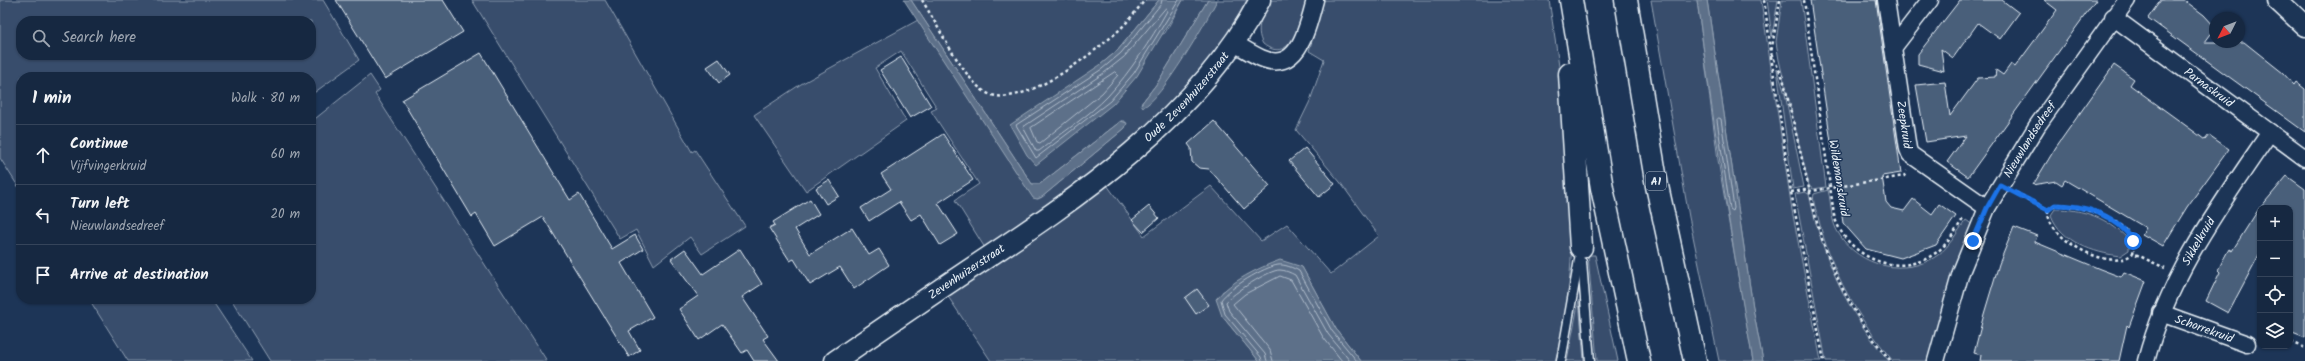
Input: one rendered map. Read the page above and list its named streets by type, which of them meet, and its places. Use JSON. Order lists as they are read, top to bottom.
{
  "streets": {
    "highway": ["A1"],
    "street": [
      "Parnaskruid",
      "Oude Zevenhuizerstraat",
      "Zeepkruid",
      "Nieuwlandsedreef",
      "Sikkelkruid",
      "Zevenhuizerstraat",
      "Schorrekruid"
    ],
    "path": ["Wildemanskruid"]
  },
  "crossings": [
    ["Parnaskruid", "Nieuwlandsedreef"],
    ["Parnaskruid", "Sikkelkruid"],
    ["Oude Zevenhuizerstraat", "Zevenhuizerstraat"],
    ["Zeepkruid", "Nieuwlandsedreef"],
    ["Zeepkruid", "Wildemanskruid"],
    ["Nieuwlandsedreef", "Wildemanskruid"],
    ["Sikkelkruid", "Schorrekruid"]
  ],
  "north": "bottom left",
  "page": {
    "search": "Search here",
    "heading": ["1 min", "Walk · 80 m"],
    "list": [
      ["Continue", "Vijfvingerkruid", "60 m"],
      ["Turn left", "Nieuwlandsedreef", "20 m"],
      "Arrive at destination"
    ],
    "map_buttons": ["+", "−"]
  }
}
